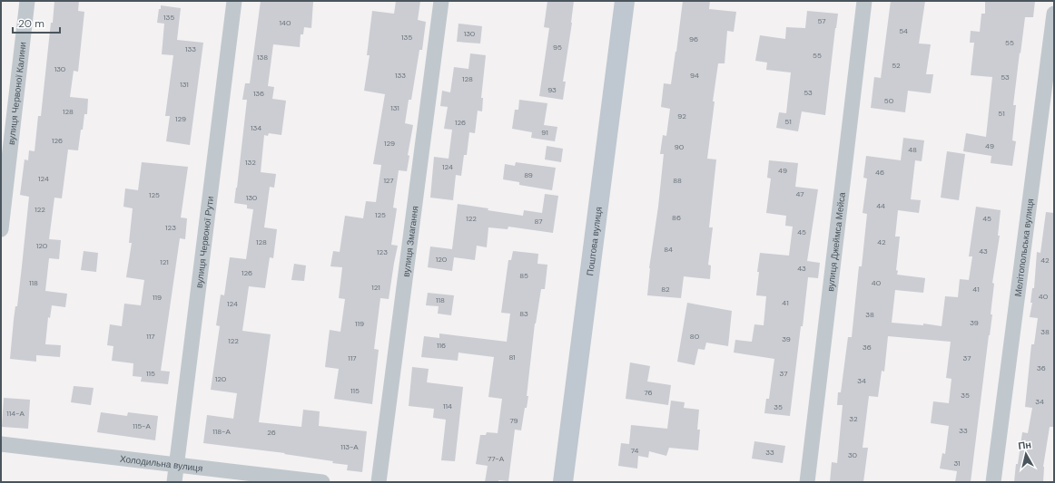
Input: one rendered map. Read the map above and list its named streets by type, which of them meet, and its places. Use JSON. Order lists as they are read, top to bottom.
{
  "streets": {
    "street": [
      "вулиця Червоної Калини",
      "вулиця Червоної Рути",
      "Поштова вулиця",
      "вулиця Джеймса Мейса",
      "вулиця Змагання",
      "Мелітопольська вулиця",
      "Холодильна вулиця"
    ]
  },
  "crossings": [
    ["вулиця Червоної Рути", "Холодильна вулиця"]
  ],
  "house_numbers": [
    "135",
    "57",
    "140",
    "54",
    "130",
    "135",
    "96",
    "55",
    "95",
    "133",
    "55",
    "138",
    "52",
    "130",
    "133",
    "94",
    "53",
    "128",
    "131",
    "93",
    "53",
    "136",
    "50",
    "131",
    "128",
    "51",
    "92",
    "129",
    "51",
    "126",
    "134",
    "91",
    "126",
    "129",
    "49",
    "90",
    "48",
    "132",
    "124",
    "49",
    "46",
    "89",
    "124",
    "127",
    "88",
    "47",
    "125",
    "130",
    "44",
    "122",
    "125",
    "86",
    "122",
    "45",
    "87",
    "123",
    "45",
    "128",
    "42",
    "120",
    "84",
    "43",
    "123",
    "120",
    "42",
    "121",
    "43",
    "126",
    "85",
    "118",
    "40",
    "121",
    "82",
    "41",
    "40",
    "119",
    "118",
    "41",
    "124",
    "83",
    "38",
    "39",
    "119",
    "38",
    "117",
    "80",
    "39",
    "122",
    "116",
    "36",
    "81",
    "117",
    "37",
    "36",
    "115",
    "37",
    "120",
    "34",
    "115",
    "76",
    "35",
    "34",
    "114",
    "35",
    "114-А",
    "32",
    "79",
    "115-А",
    "33",
    "118-А",
    "26",
    "113-А",
    "74",
    "33",
    "30",
    "77-А",
    "31"
  ],
  "scale_bar": "20 m",
  "north": "top"
}
